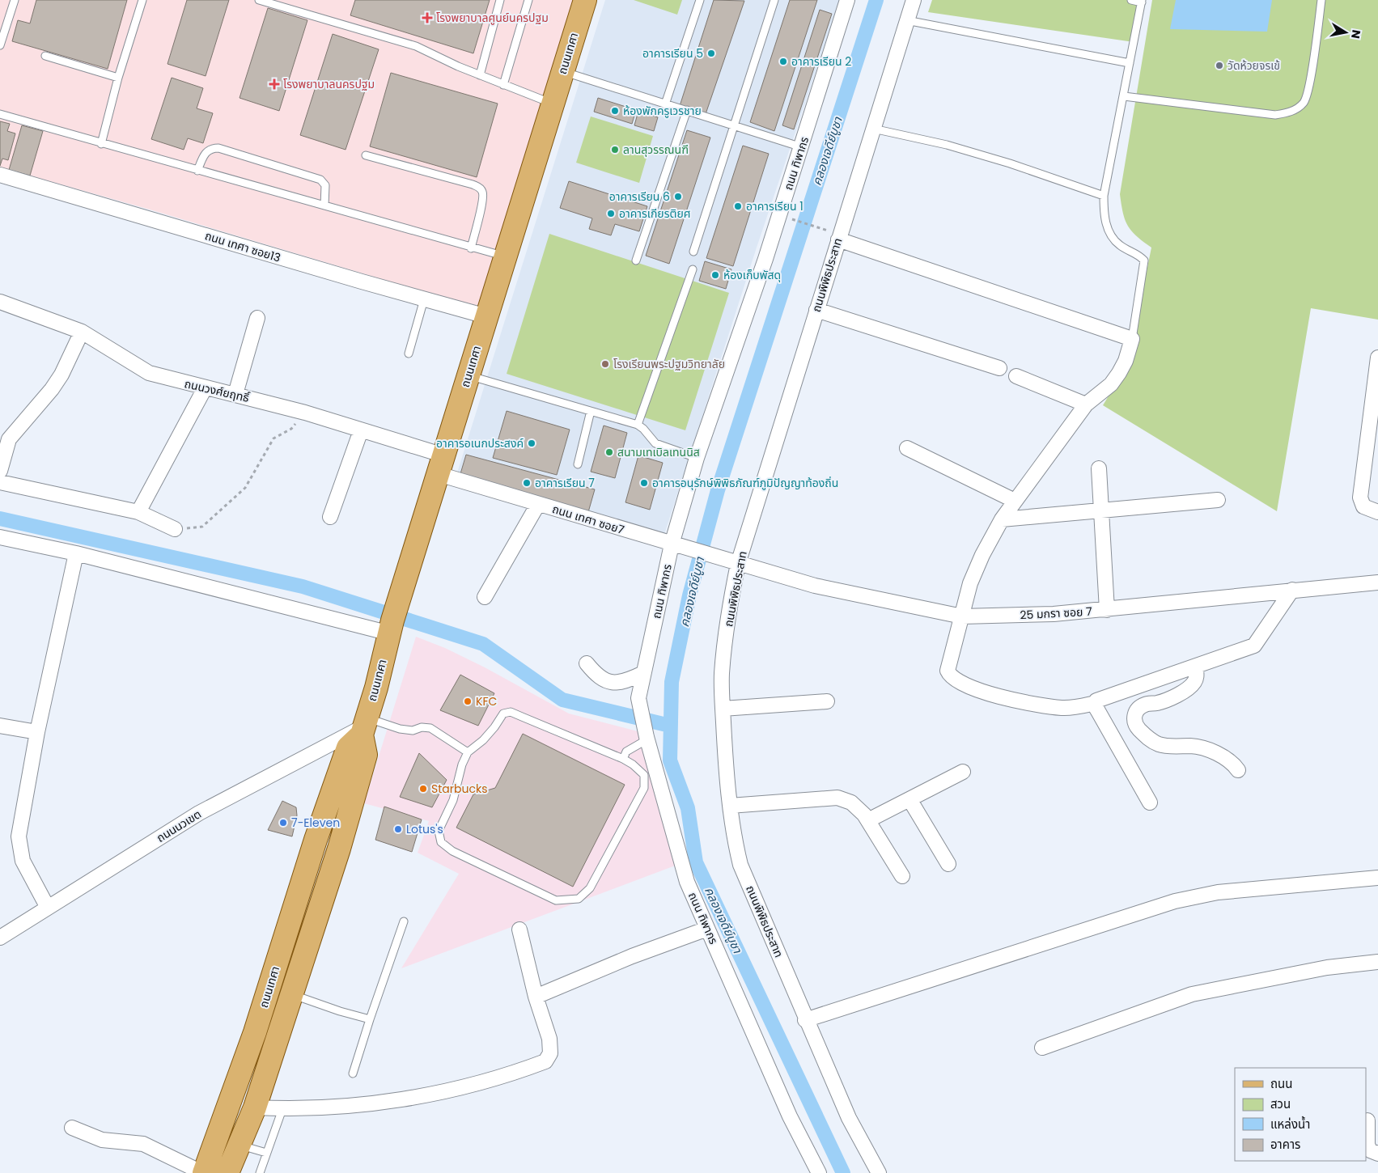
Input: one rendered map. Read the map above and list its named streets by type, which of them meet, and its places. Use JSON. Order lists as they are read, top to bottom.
{
  "streets": {
    "main road": ["ถนนเทศา"],
    "street": [
      "ถนน ทิพากร",
      "ถนน เทศา ซอย13",
      "ถนนพิพิธประสาท",
      "ถนนวงศ์ยฤทธิ์",
      "ถนน เทศา ซอย7",
      "25 มกรา ซอย 7",
      "ถนนนวเขต"
    ]
  },
  "crossings": [
    ["ถนนเทศา", "ถนน เทศา ซอย13"],
    ["ถนนเทศา", "ถนนวงศ์ยฤทธิ์"],
    ["ถนนเทศา", "ถนน เทศา ซอย7"],
    ["ถนนเทศา", "ถนนนวเขต"],
    ["ถนน ทิพากร", "ถนน เทศา ซอย7"],
    ["ถนนพิพิธประสาท", "ถนน เทศา ซอย7"],
    ["ถนนพิพิธประสาท", "25 มกรา ซอย 7"],
    ["ถนนวงศ์ยฤทธิ์", "ถนน เทศา ซอย7"],
    ["ถนน เทศา ซอย7", "25 มกรา ซอย 7"]
  ],
  "water": ["คลองเจดีย์บูชา"],
  "places": {
    "health": ["โรงพยาบาลศูนย์นครปฐม", "โรงพยาบาลนครปฐม"],
    "other": [
      "อาคารเรียน 5",
      "อาคารเรียน 2",
      "วัดห้วยจรเข้",
      "ห้องพักครูเวรชาย",
      "ลานสุวรรณนฑี",
      "อาคารเรียน 6",
      "อาคารเรียน 1",
      "อาคารเกียรติยศ",
      "ห้องเก็บพัสดุ",
      "โรงเรียนพระปฐมวิทยาลัย",
      "อาคารอเนกประสงค์",
      "สนามเทเบิลเทนนิส",
      "อาคารเรียน 7",
      "อาคารอนุรักษ์พิพิธภัณฑ์ภูมิปัญญาท้องถิ่น",
      "KFC",
      "Starbucks",
      "7-Eleven",
      "Lotus's"
    ]
  },
  "legend": [
    "ถนน",
    "สวน",
    "แหล่งน้ำ",
    "อาคาร"
  ],
  "north": "right"
}
